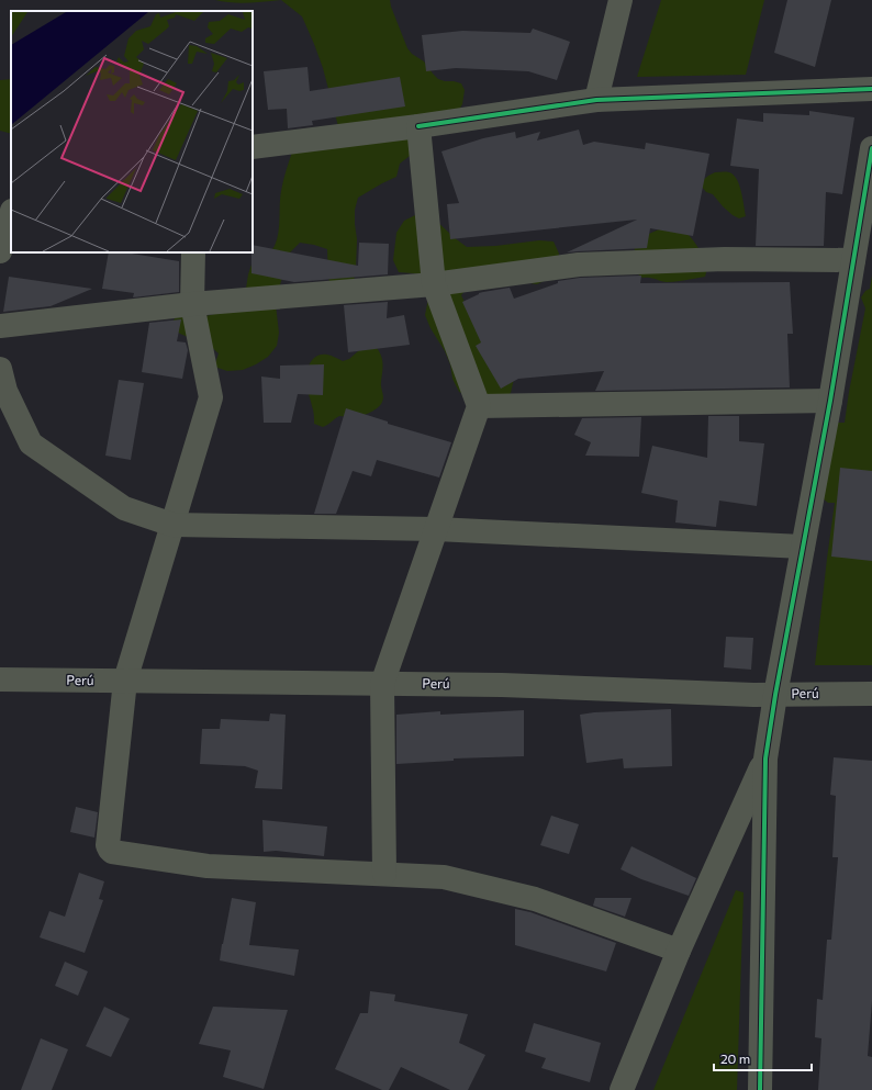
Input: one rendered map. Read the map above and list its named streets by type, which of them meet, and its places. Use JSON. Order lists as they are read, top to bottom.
{
  "streets": {
    "street": ["Perú"]
  },
  "scale_bar": "20 m"
}
